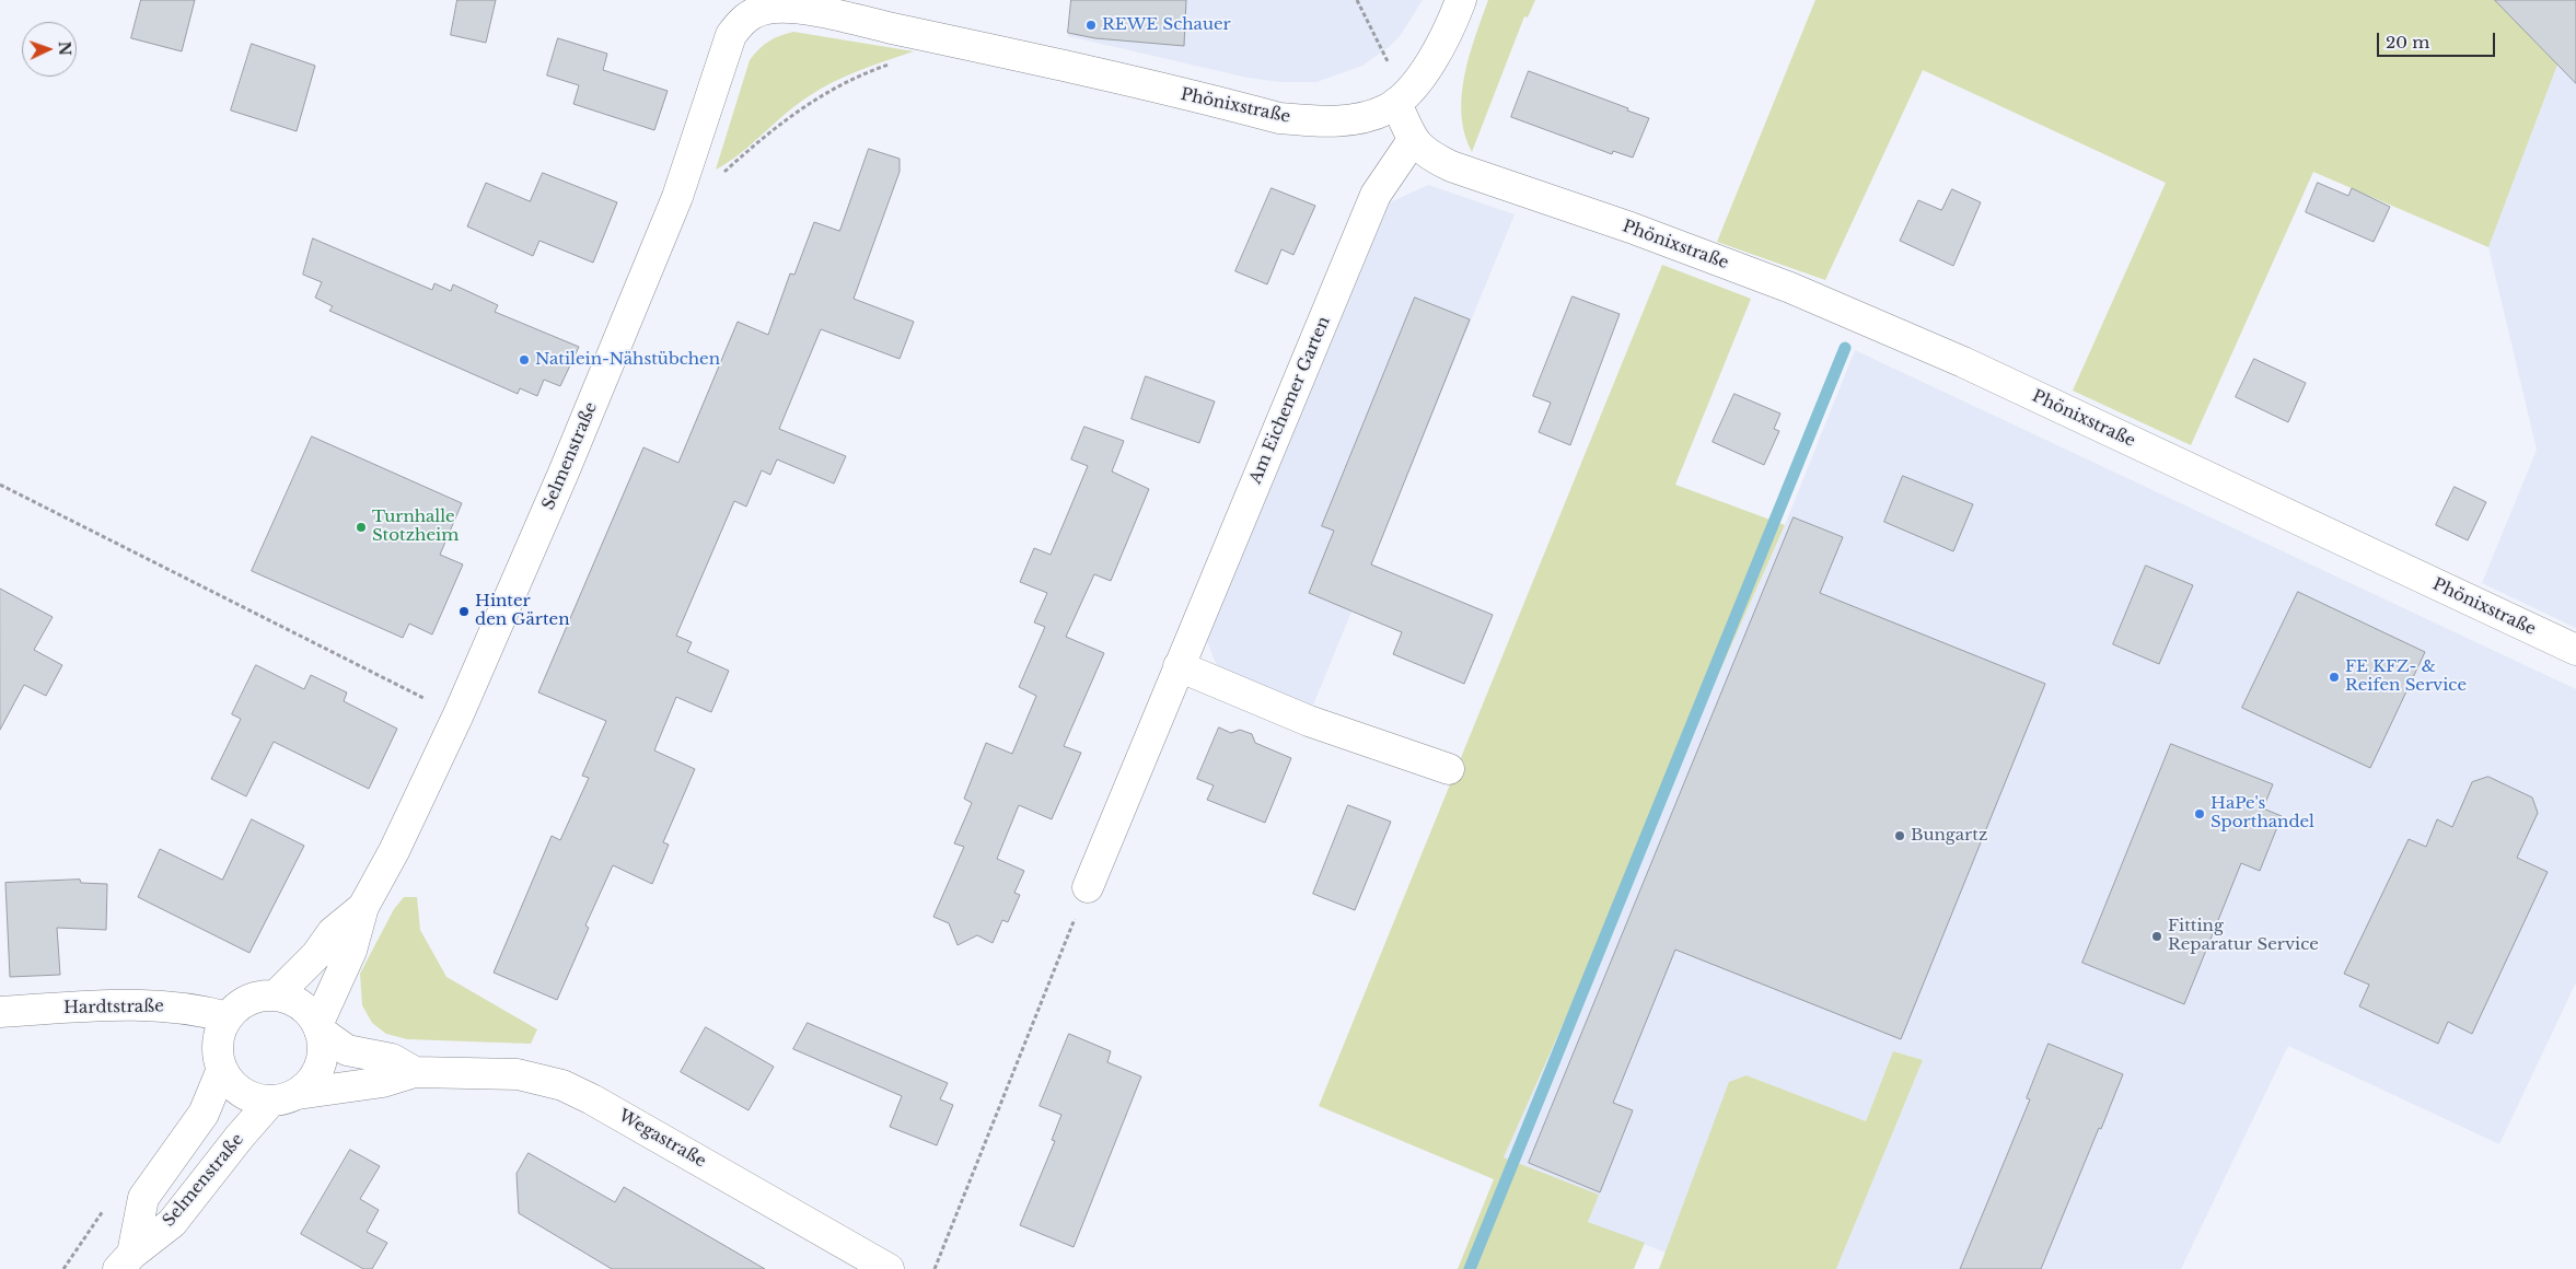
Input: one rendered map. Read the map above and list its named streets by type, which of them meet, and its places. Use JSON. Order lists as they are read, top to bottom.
{
  "streets": {
    "street": [
      "Phönixstraße",
      "Am Eichemer Garten",
      "Selmenstraße",
      "Hardtstraße",
      "Wegastraße"
    ]
  },
  "crossings": [
    ["Phönixstraße", "Am Eichemer Garten"],
    ["Phönixstraße", "Selmenstraße"],
    ["Selmenstraße", "Hardtstraße"],
    ["Selmenstraße", "Wegastraße"],
    ["Hardtstraße", "Wegastraße"]
  ],
  "places": [
    "REWE Schauer",
    "Natilein-Nähstübchen",
    "Turnhalle Stotzheim",
    "Hinter den Gärten",
    "FE KFZ- & Reifen Service",
    "HaPe's Sporthandel",
    "Bungartz",
    "Fitting Reparatur Service"
  ],
  "scale_bar": "20 m",
  "north": "right"
}
